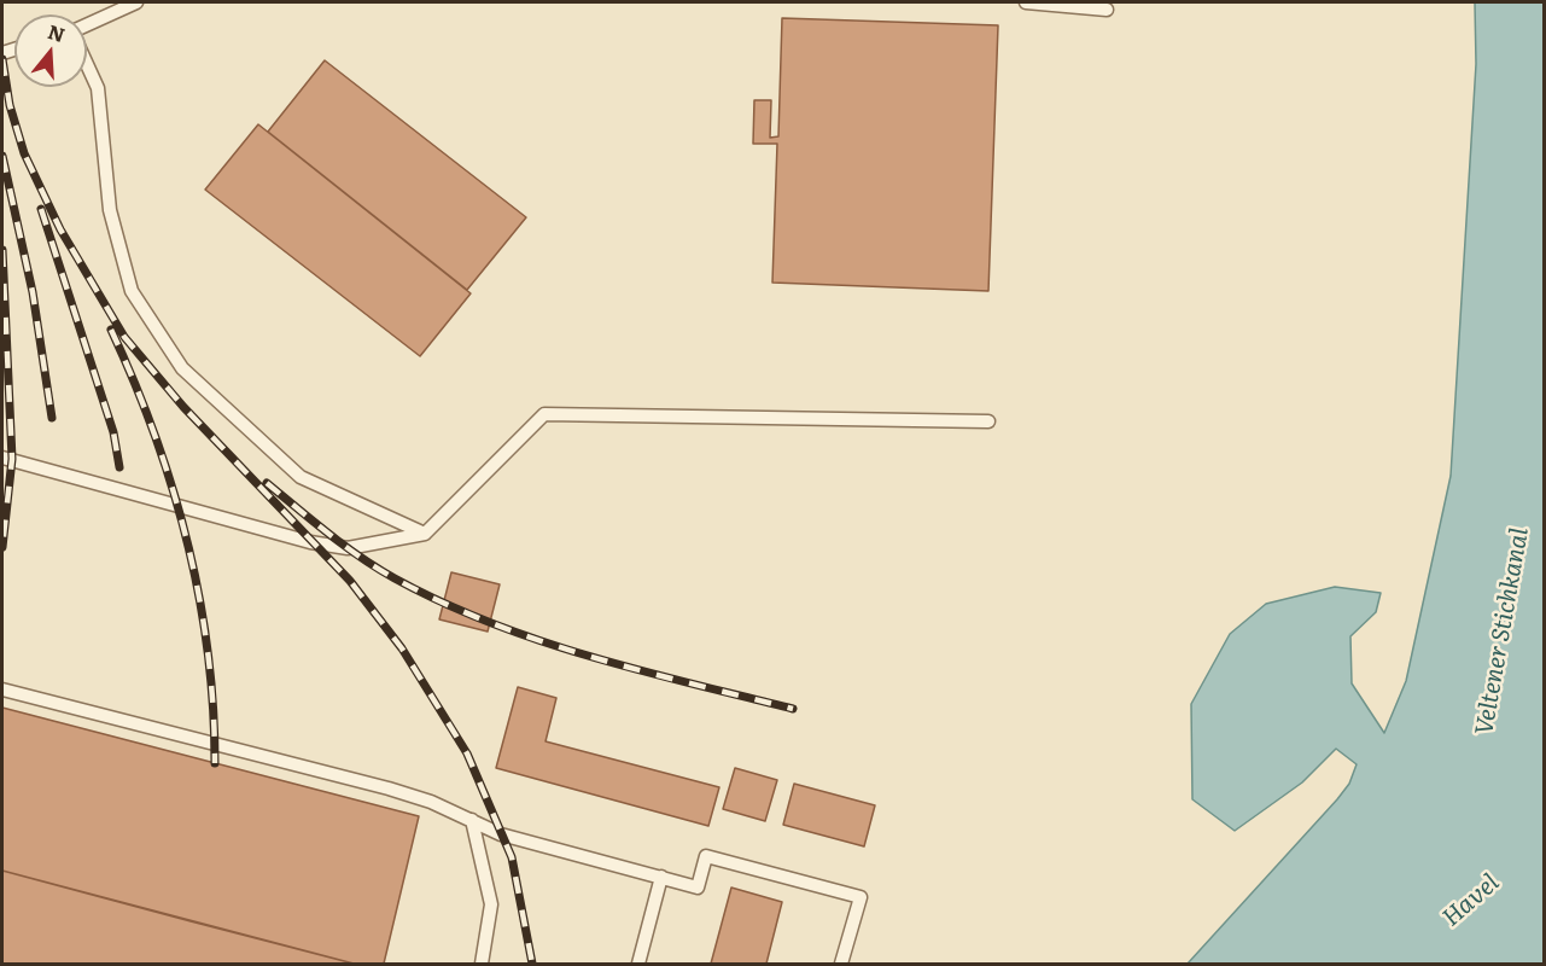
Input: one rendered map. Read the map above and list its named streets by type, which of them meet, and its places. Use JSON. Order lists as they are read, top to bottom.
{
  "water": ["Veltener Stichkanal", "Havel"],
  "north": "top"
}
